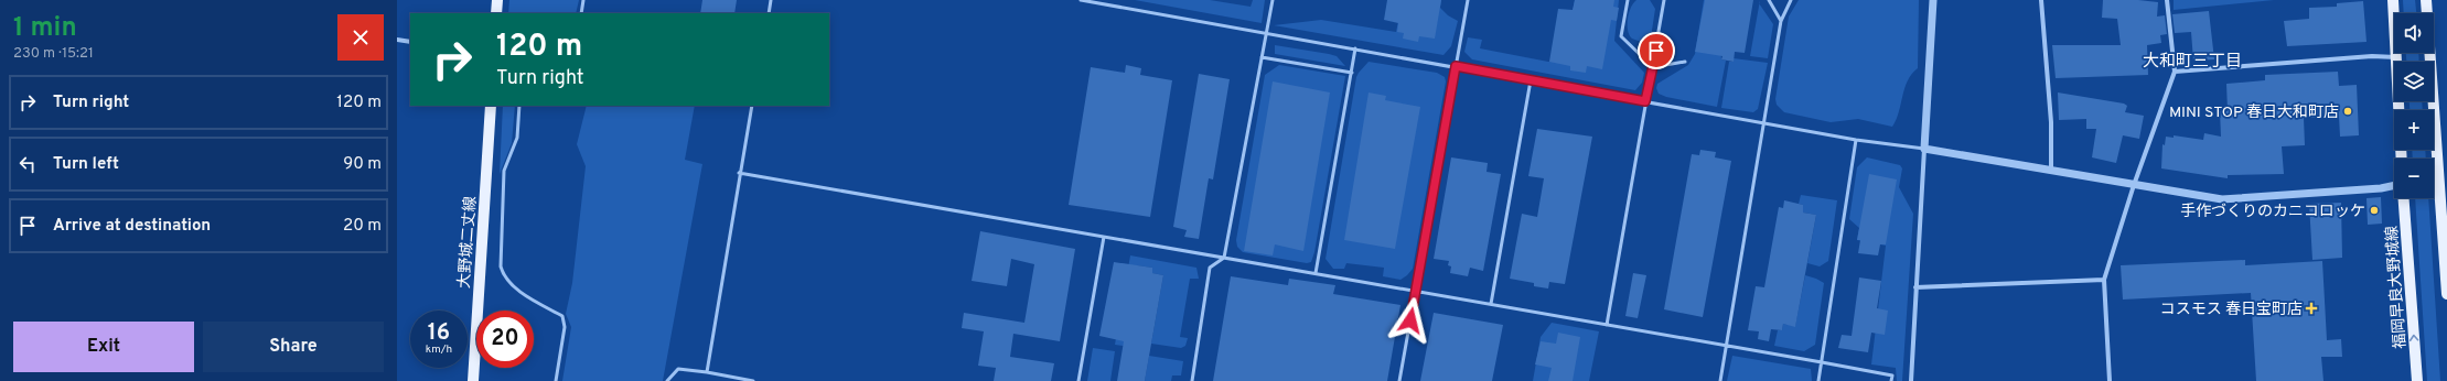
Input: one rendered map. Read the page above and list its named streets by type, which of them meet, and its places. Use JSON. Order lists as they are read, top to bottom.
{
  "streets": {
    "main road": ["大野城二丈線", "福岡早良大野城線"]
  },
  "districts": ["大和町三丁目"],
  "places": {
    "other": ["MINI STOP 春日大和町店", "手作づくりのカニコロッケ"],
    "health": ["コスモス 春日宝町店"]
  },
  "page": {
    "heading": ["1 min", "230 m · 15:21"],
    "map_buttons": ["+", "−"],
    "turn": ["120 m", "Turn right"],
    "list": [
      {
        "name": "Turn right",
        "value": "120 m"
      },
      {
        "name": "Turn left",
        "value": "90 m"
      },
      {
        "name": "Arrive at destination",
        "value": "20 m"
      }
    ],
    "speed": "16 km/h",
    "limit": "20",
    "buttons": ["Exit", "Share"]
  }
}
